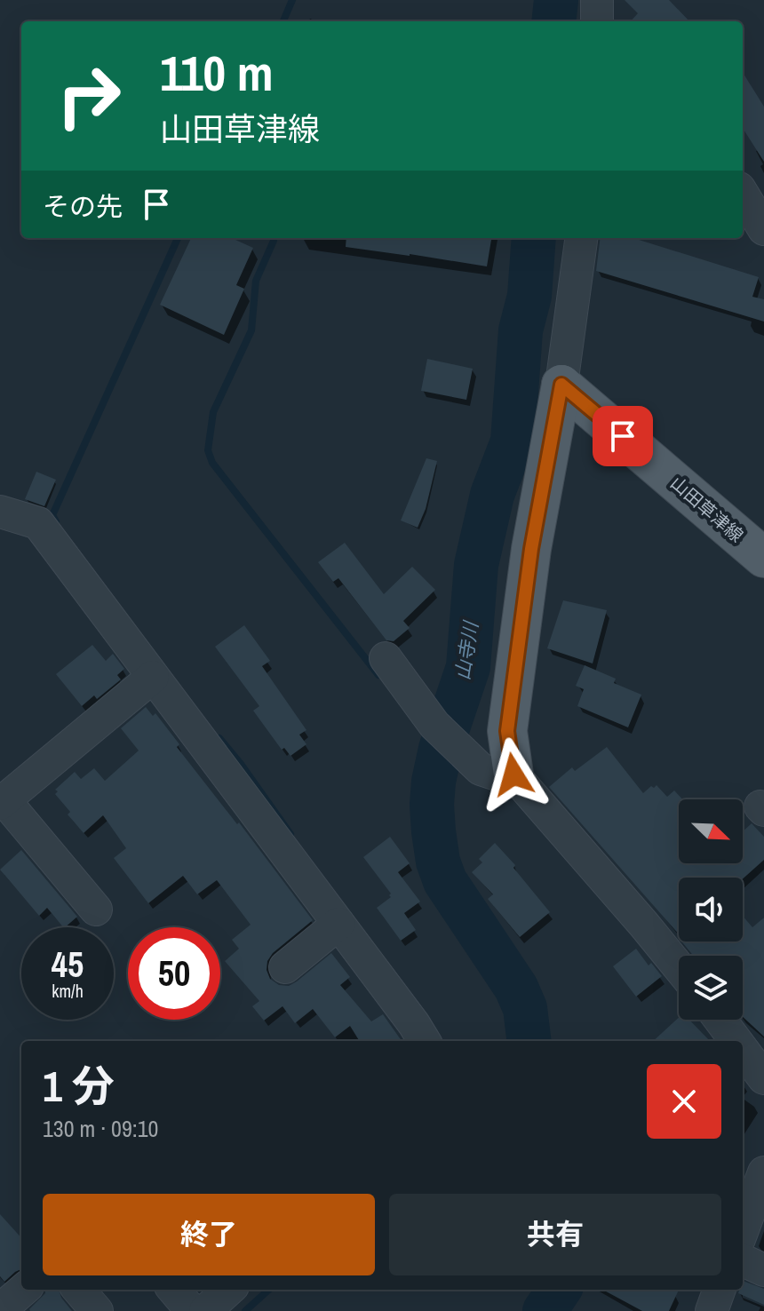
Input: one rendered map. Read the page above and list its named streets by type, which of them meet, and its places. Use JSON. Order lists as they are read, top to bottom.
{
  "streets": {
    "main road": ["山田草津線"]
  },
  "water": ["山寺川"],
  "north": "bottom right",
  "page": {
    "turn": ["110 m", "山田草津線"],
    "then": "その先",
    "speed": "45 km/h",
    "limit": "50",
    "heading": ["1 分", "130 m · 09:10"],
    "buttons": ["終了", "共有"]
  }
}
